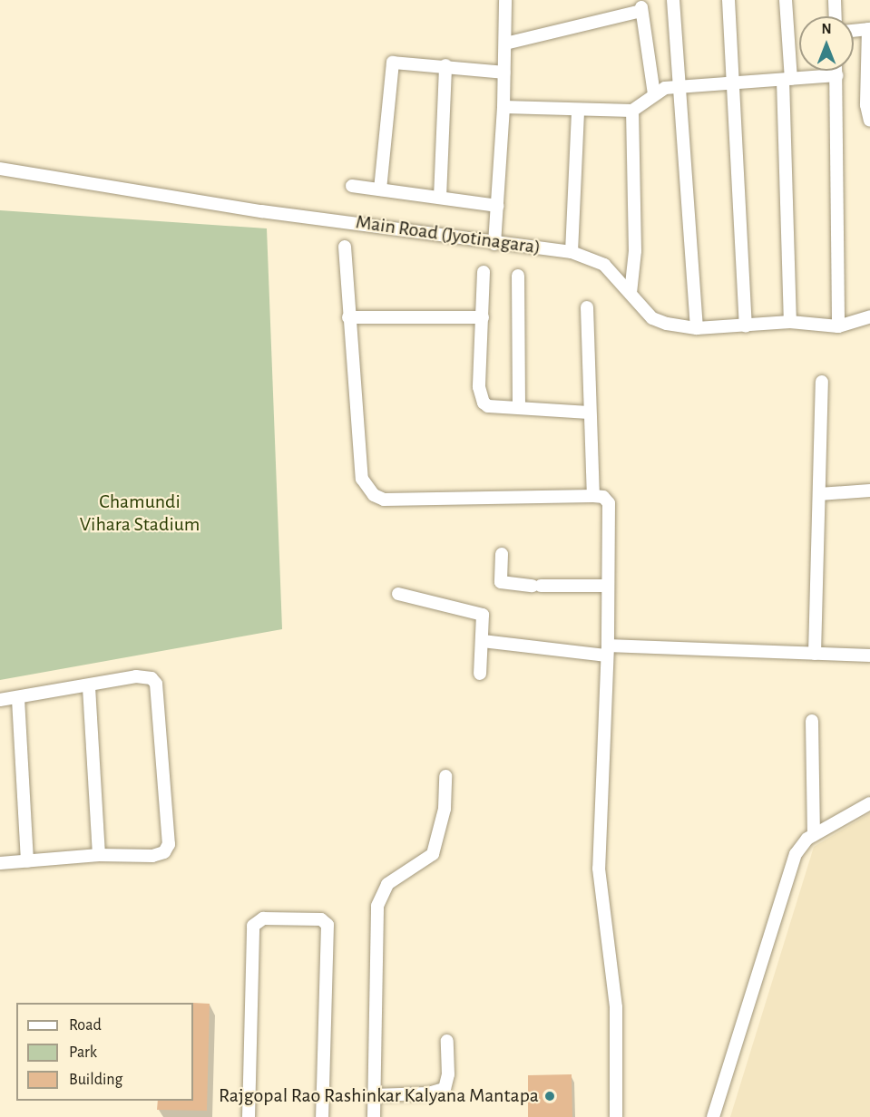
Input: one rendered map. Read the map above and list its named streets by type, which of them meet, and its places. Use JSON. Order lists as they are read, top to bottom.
{
  "streets": {
    "street": ["Main Road (Jyotinagara)"]
  },
  "parks": ["Chamundi Vihara Stadium"],
  "places": ["Rajgopal Rao Rashinkar Kalyana Mantapa"],
  "legend": ["Road", "Park", "Building"],
  "north": "top"
}
